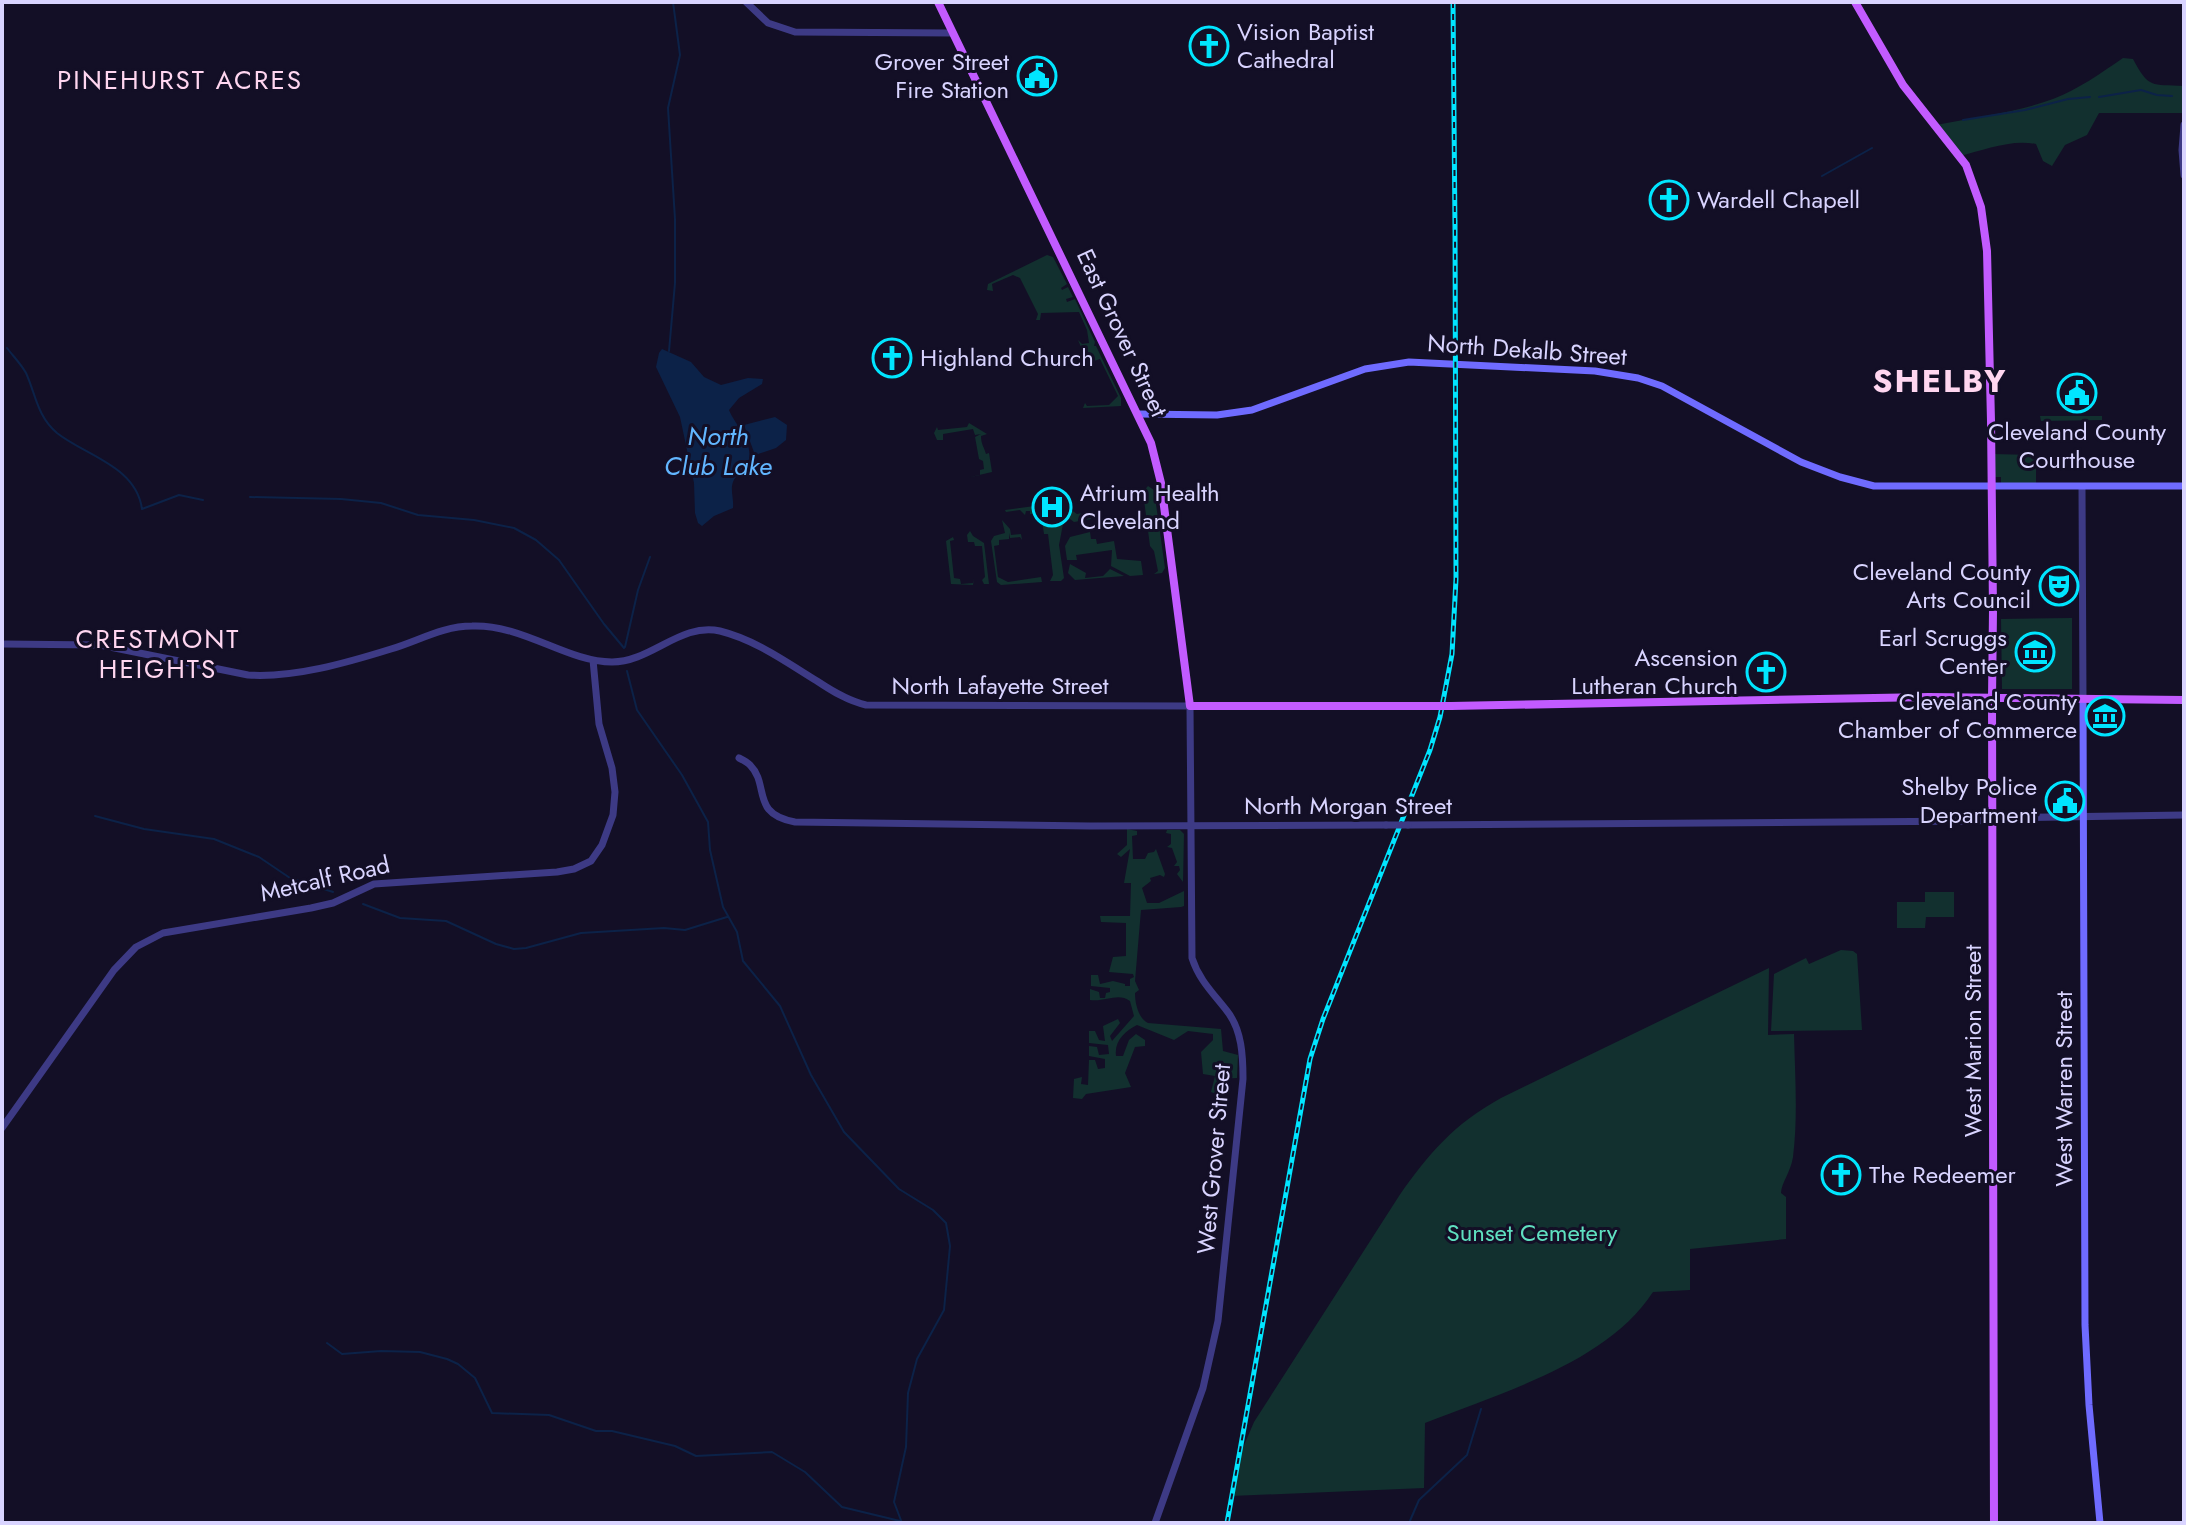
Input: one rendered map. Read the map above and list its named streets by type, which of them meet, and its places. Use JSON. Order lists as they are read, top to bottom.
{
  "streets": {
    "main road": [
      "East Grover Street",
      "North Dekalb Street",
      "North Lafayette Street",
      "West Marion Street",
      "West Warren Street"
    ],
    "street": ["North Morgan Street", "Metcalf Road", "West Grover Street"]
  },
  "crossings": [
    ["East Grover Street", "North Dekalb Street"],
    ["East Grover Street", "North Lafayette Street"],
    ["East Grover Street", "West Grover Street"],
    ["North Dekalb Street", "West Marion Street"],
    ["North Dekalb Street", "West Warren Street"],
    ["North Lafayette Street", "Metcalf Road"],
    ["North Lafayette Street", "West Marion Street"],
    ["North Lafayette Street", "West Warren Street"],
    ["North Lafayette Street", "West Grover Street"],
    ["North Morgan Street", "West Marion Street"],
    ["North Morgan Street", "West Warren Street"],
    ["North Morgan Street", "West Grover Street"]
  ],
  "districts": ["PINEHURST ACRES", "SHELBY", "CRESTMONT HEIGHTS"],
  "water": ["North Club Lake"],
  "parks": ["Sunset Cemetery"],
  "places": {
    "church": [
      "Vision Baptist Cathedral",
      "Wardell Chapell",
      "Highland Church",
      "Ascension Lutheran Church",
      "The Redeemer"
    ],
    "public building": ["Grover Street Fire Station", "Cleveland County Courthouse", "Shelby Police Department"],
    "hospital": ["Atrium Health Cleveland"],
    "theatre": ["Cleveland County Arts Council"],
    "museum": ["Earl Scruggs Center", "Cleveland County Chamber of Commerce"]
  }
}
